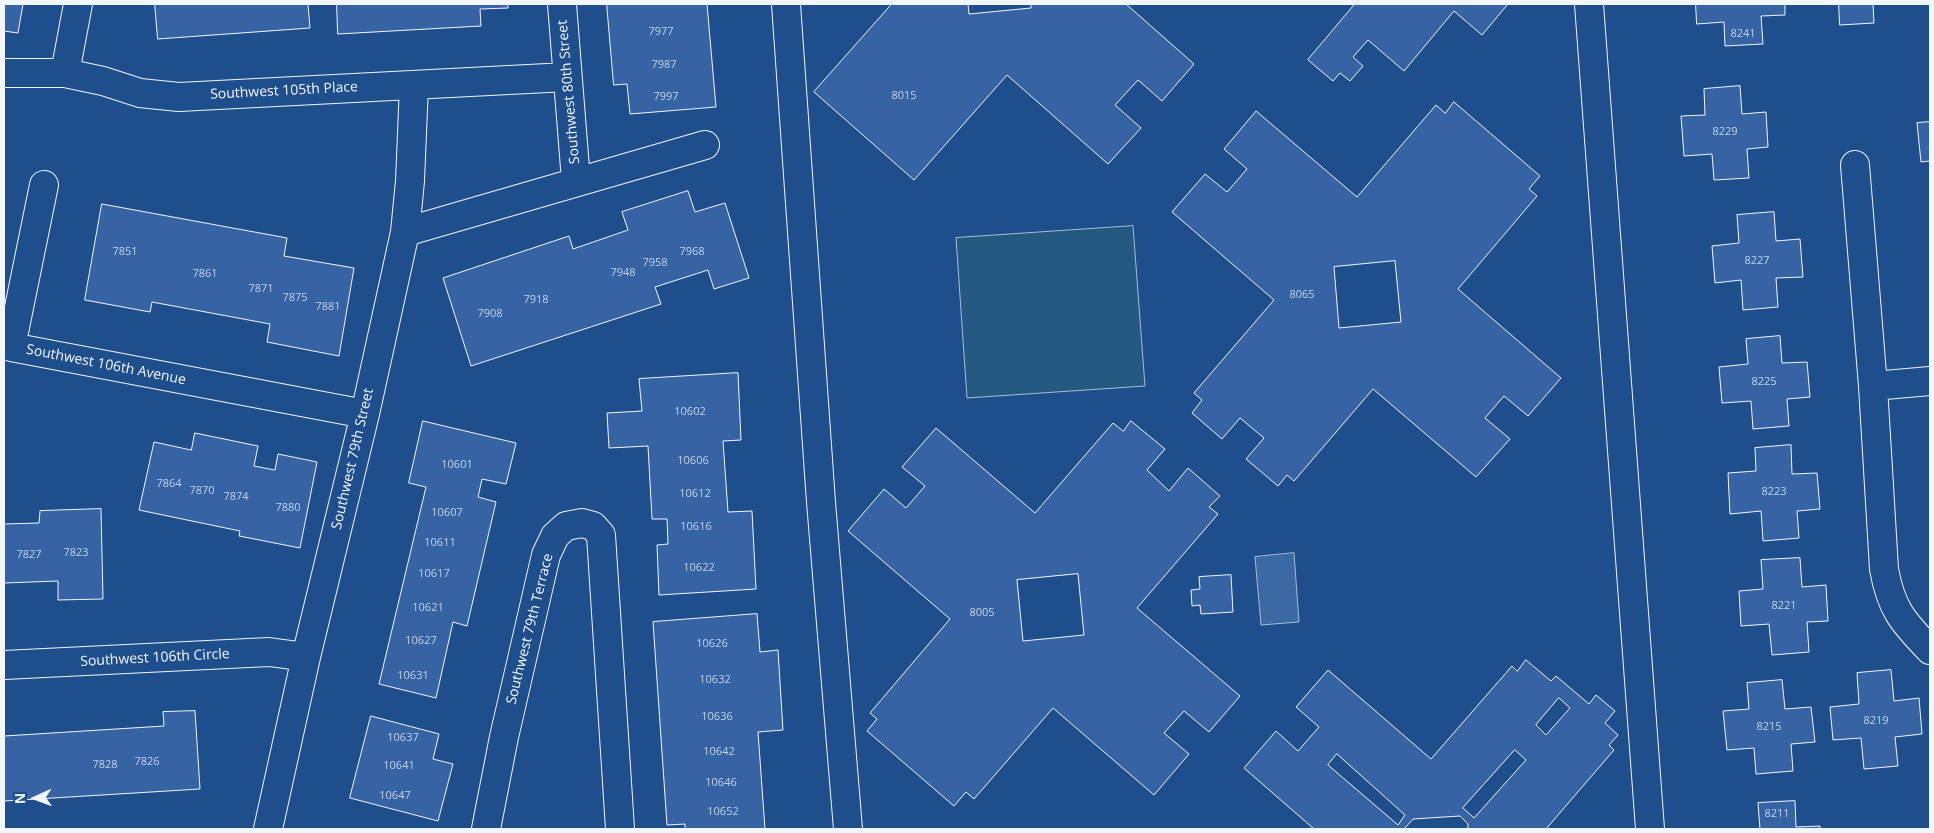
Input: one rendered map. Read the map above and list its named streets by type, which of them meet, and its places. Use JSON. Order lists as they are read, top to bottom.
{
  "streets": {
    "street": [
      "Southwest 105th Place",
      "Southwest 80th Street",
      "Southwest 106th Avenue",
      "Southwest 79th Street",
      "Southwest 79th Terrace",
      "Southwest 106th Circle"
    ]
  },
  "crossings": [
    ["Southwest 105th Place", "Southwest 80th Street"],
    ["Southwest 105th Place", "Southwest 79th Street"],
    ["Southwest 106th Avenue", "Southwest 79th Street"],
    ["Southwest 79th Street", "Southwest 106th Circle"]
  ],
  "house_numbers": [
    "7977",
    "8241",
    "7987",
    "8015",
    "7997",
    "8229",
    "7851",
    "7968",
    "8227",
    "7958",
    "7948",
    "7861",
    "7871",
    "8065",
    "7875",
    "7918",
    "7881",
    "7908",
    "8225",
    "10602",
    "10606",
    "10601",
    "7864",
    "7870",
    "8223",
    "10612",
    "7874",
    "7880",
    "10607",
    "10616",
    "10611",
    "7823",
    "7827",
    "10622",
    "10617",
    "8221",
    "10621",
    "8005",
    "10627",
    "10626",
    "10631",
    "10632",
    "10636",
    "8219",
    "8215",
    "10637",
    "10642",
    "7826",
    "7828",
    "10641",
    "10646",
    "10647",
    "10652",
    "8211"
  ],
  "north": "left"
}
